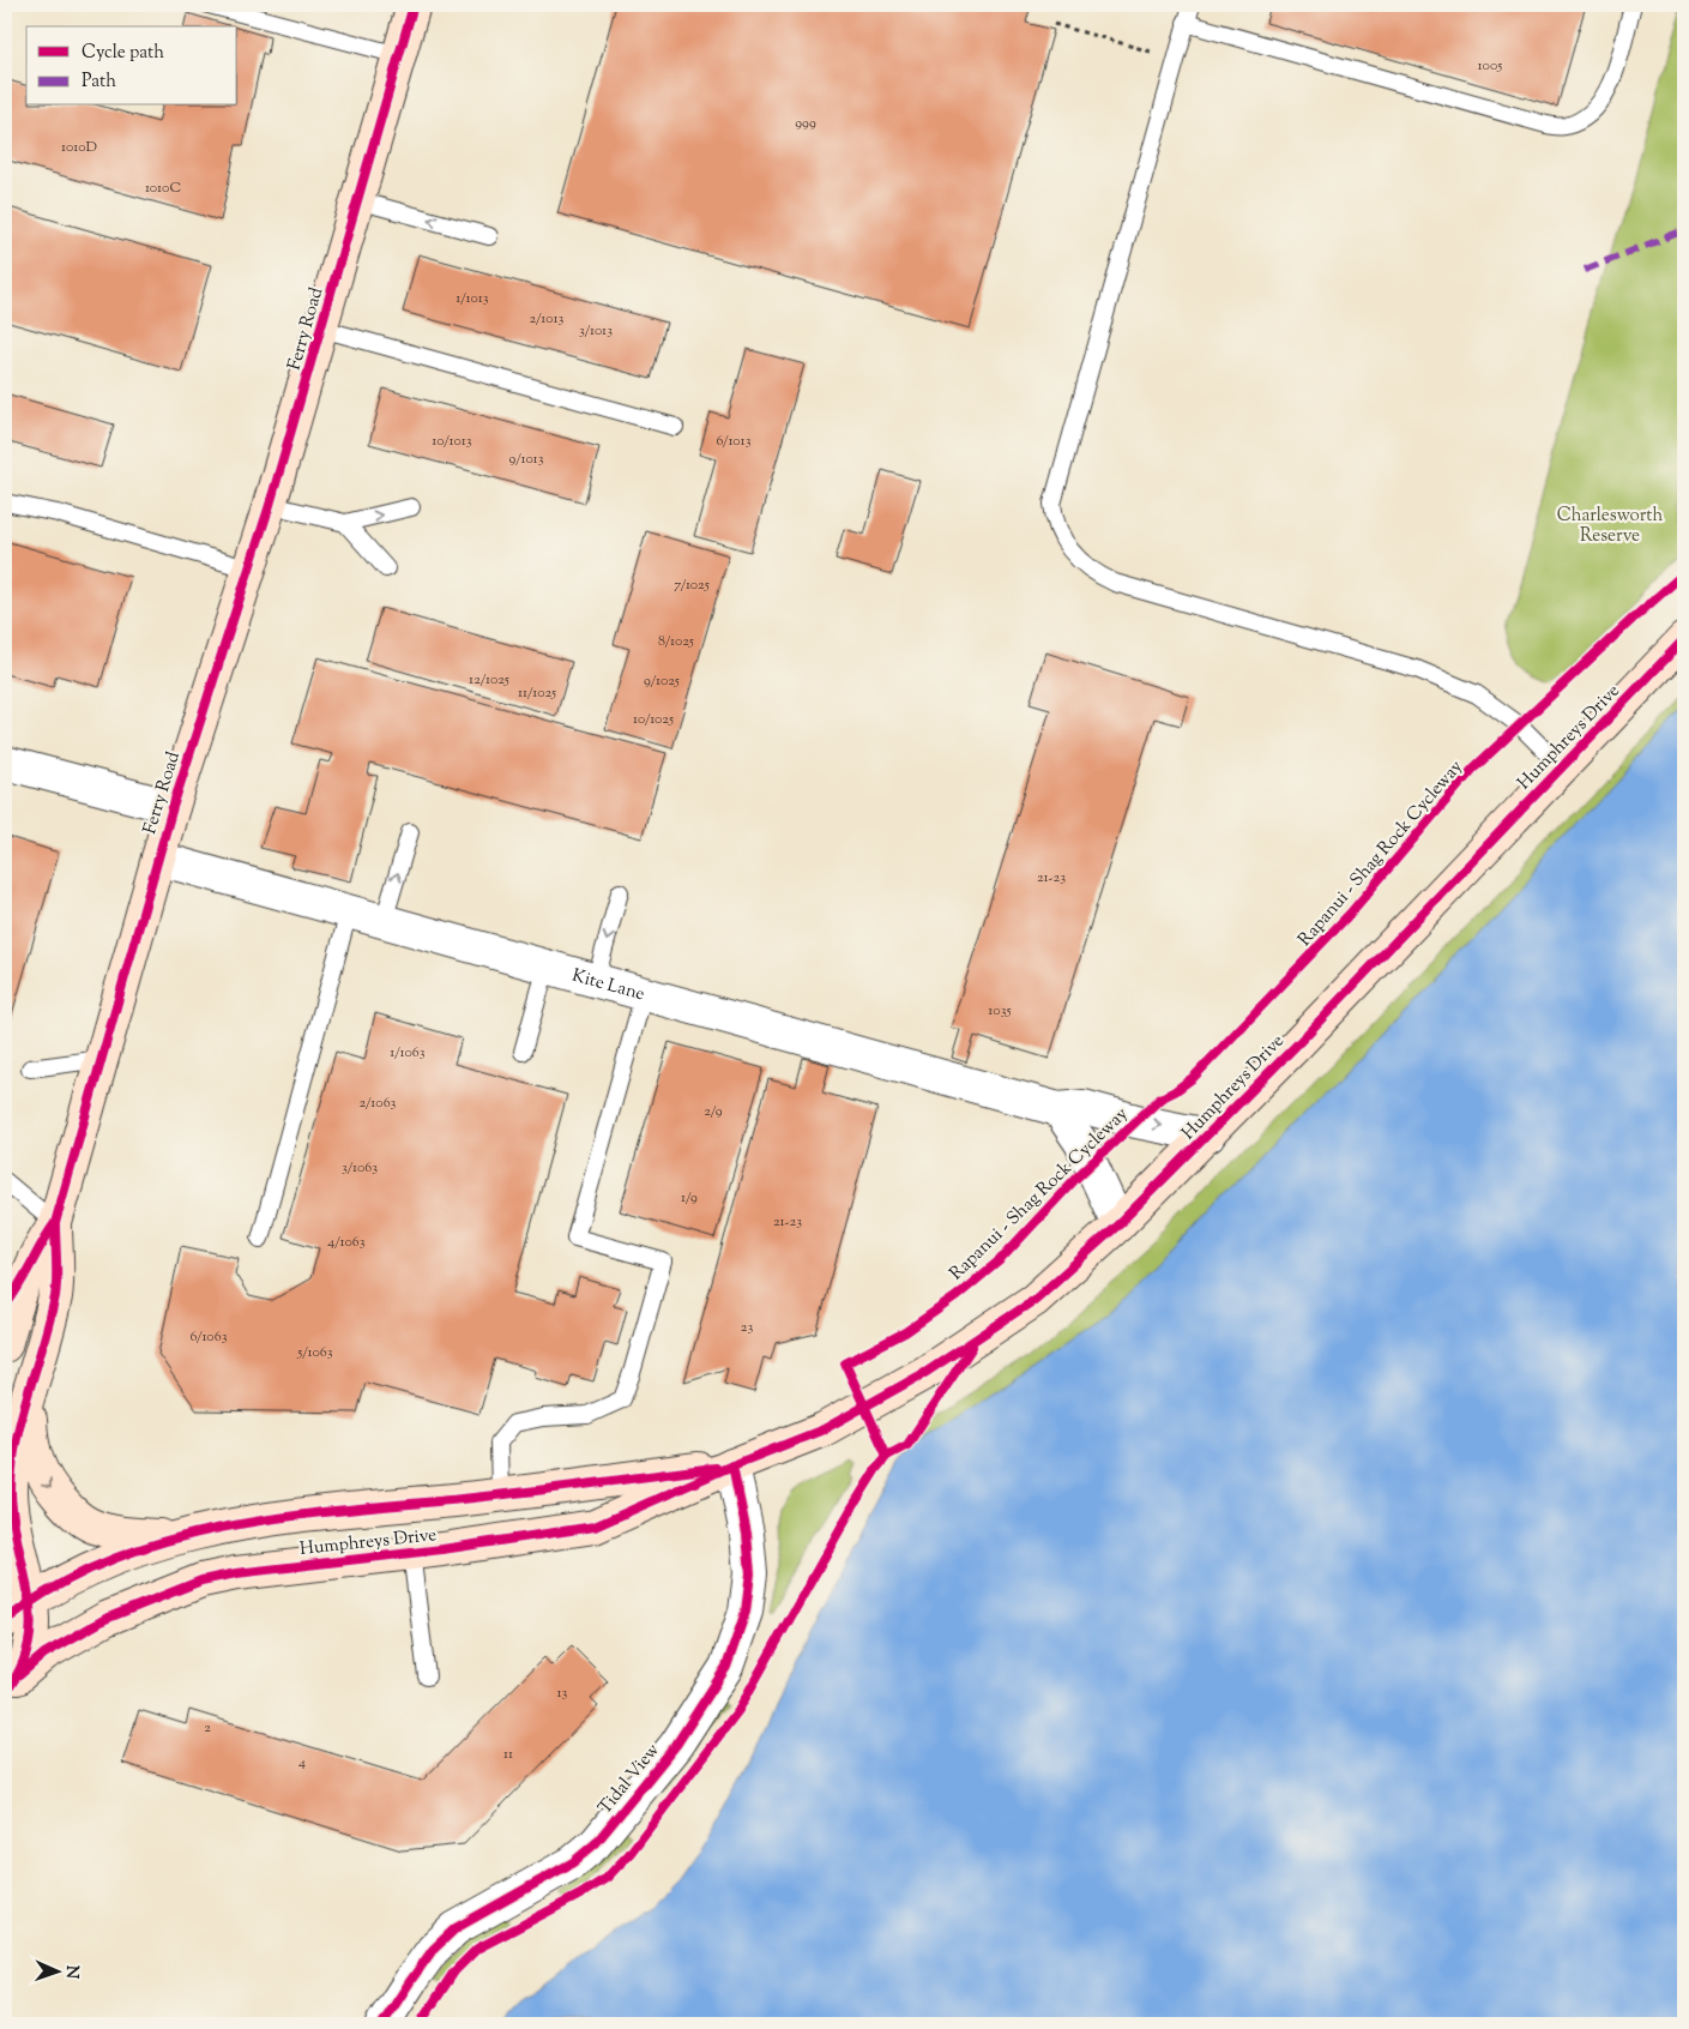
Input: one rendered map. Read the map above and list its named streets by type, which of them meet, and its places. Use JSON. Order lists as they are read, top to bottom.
{
  "streets": {
    "main road": ["Ferry Road", "Humphreys Drive"],
    "street": ["Kite Lane", "Tidal View"],
    "cycle path": ["Rapanui - Shag Rock Cycleway"]
  },
  "crossings": [
    ["Ferry Road", "Humphreys Drive"],
    ["Ferry Road", "Kite Lane"],
    ["Humphreys Drive", "Kite Lane"],
    ["Humphreys Drive", "Tidal View"]
  ],
  "parks": ["Charlesworth Reserve"],
  "house_numbers": [
    "1005",
    "999",
    "1010D",
    "1010C",
    "1/1013",
    "2/1013",
    "3/1013",
    "10/1013",
    "6/1013",
    "9/1013",
    "7/1025",
    "8/1025",
    "12/1025",
    "9/1025",
    "11/1025",
    "10/1025",
    "21-23",
    "1035",
    "1/1063",
    "2/1063",
    "2/9",
    "3/1063",
    "1/9",
    "21-23",
    "4/1063",
    "23",
    "6/1063",
    "5/1063",
    "13",
    "2",
    "11",
    "4"
  ],
  "legend": ["Cycle path", "Path"],
  "north": "right"
}
